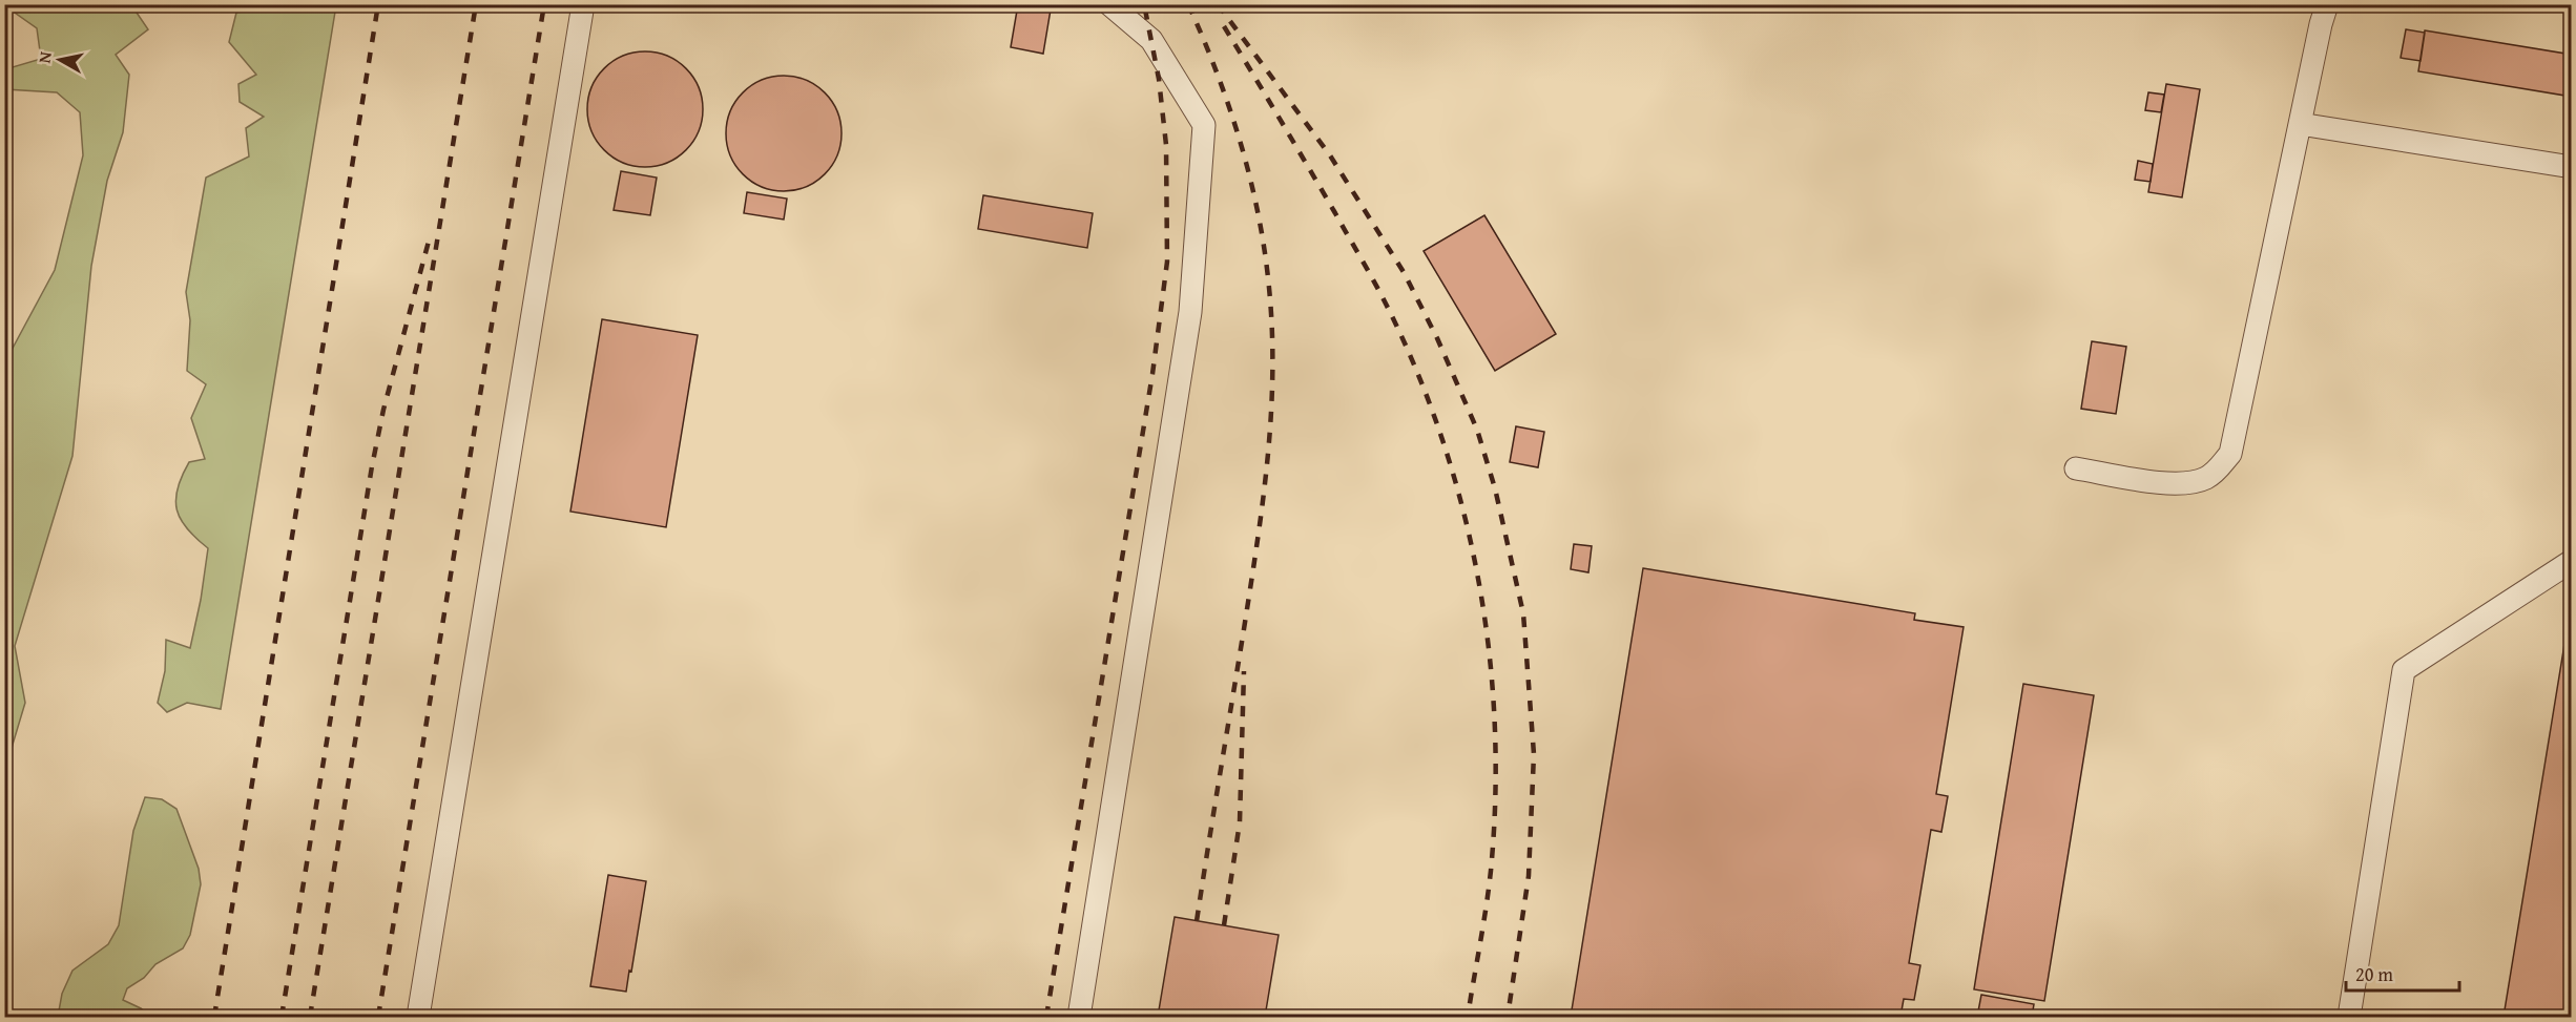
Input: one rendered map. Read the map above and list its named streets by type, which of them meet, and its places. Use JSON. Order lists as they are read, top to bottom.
{
  "scale_bar": "20 m",
  "north": "left"
}
